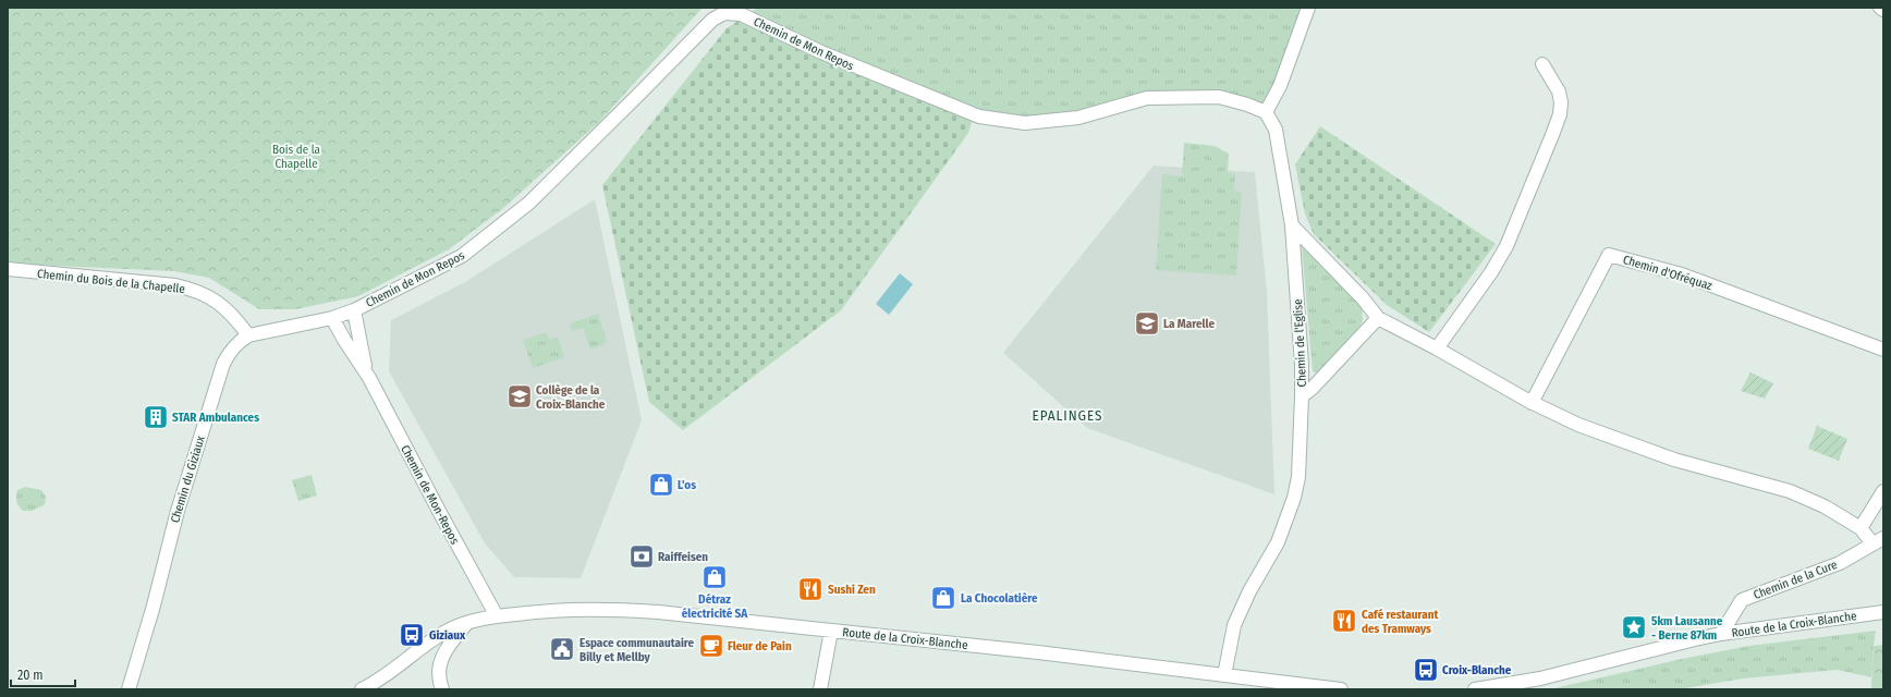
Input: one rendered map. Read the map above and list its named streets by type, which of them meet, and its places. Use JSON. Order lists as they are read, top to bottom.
{
  "streets": {
    "street": [
      "Chemin de Mon Repos",
      "Chemin d'Ofréquaz",
      "Chemin du Bois de la Chapelle",
      "Chemin de l'Eglise",
      "Chemin du Giziaux",
      "Chemin de Mon-Repos",
      "Chemin de la Cure",
      "Route de la Croix-Blanche"
    ]
  },
  "crossings": [
    ["Chemin de Mon Repos", "Chemin de l'Eglise"],
    ["Chemin de Mon Repos", "Chemin du Giziaux"],
    ["Chemin de Mon Repos", "Chemin de Mon-Repos"],
    ["Chemin du Bois de la Chapelle", "Chemin du Giziaux"],
    ["Chemin de l'Eglise", "Route de la Croix-Blanche"],
    ["Chemin du Giziaux", "Chemin de Mon-Repos"],
    ["Chemin de Mon-Repos", "Route de la Croix-Blanche"],
    ["Chemin de la Cure", "Route de la Croix-Blanche"]
  ],
  "districts": ["EPALINGES"],
  "parks": ["Bois de la Chapelle"],
  "places": {
    "school or university": ["La Marelle", "Collège de la Croix-Blanche"],
    "building": ["STAR Ambulances"],
    "shop": ["L'os", "Détraz électricité SA", "La Chocolatière"],
    "bank": ["Raiffeisen"],
    "restaurant": ["Sushi Zen", "Café restaurant des Tramways"],
    "place": ["5km Lausanne - Berne 87km"],
    "bus stop": ["Giziaux", "Croix-Blanche"],
    "cafe": ["Fleur de Pain"],
    "public building": ["Espace communautaire Billy et Mellby"]
  },
  "scale_bar": "20 m"
}
